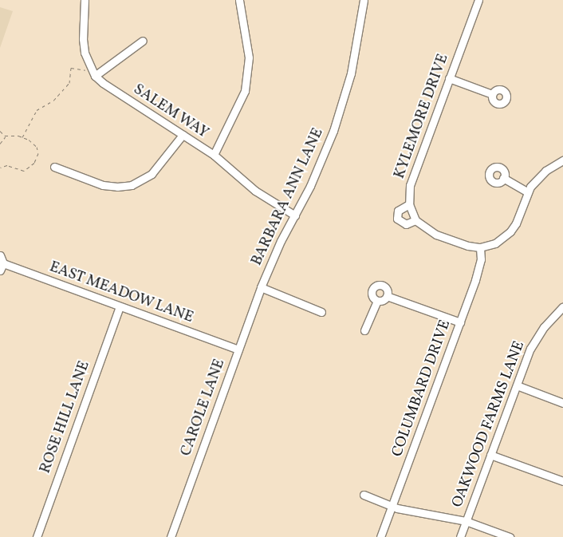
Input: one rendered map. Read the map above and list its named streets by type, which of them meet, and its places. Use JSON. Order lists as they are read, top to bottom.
{
  "streets": {
    "street": [
      "SALEM WAY",
      "KYLEMORE DRIVE",
      "BARBARA ANN LANE",
      "EAST MEADOW LANE",
      "COLUMBARD DRIVE",
      "CAROLE LANE",
      "ROSE HILL LANE",
      "OAKWOOD FARMS LANE"
    ]
  },
  "crossings": [
    ["SALEM WAY", "BARBARA ANN LANE"],
    ["BARBARA ANN LANE", "CAROLE LANE"],
    ["EAST MEADOW LANE", "CAROLE LANE"],
    ["EAST MEADOW LANE", "ROSE HILL LANE"]
  ]
}
